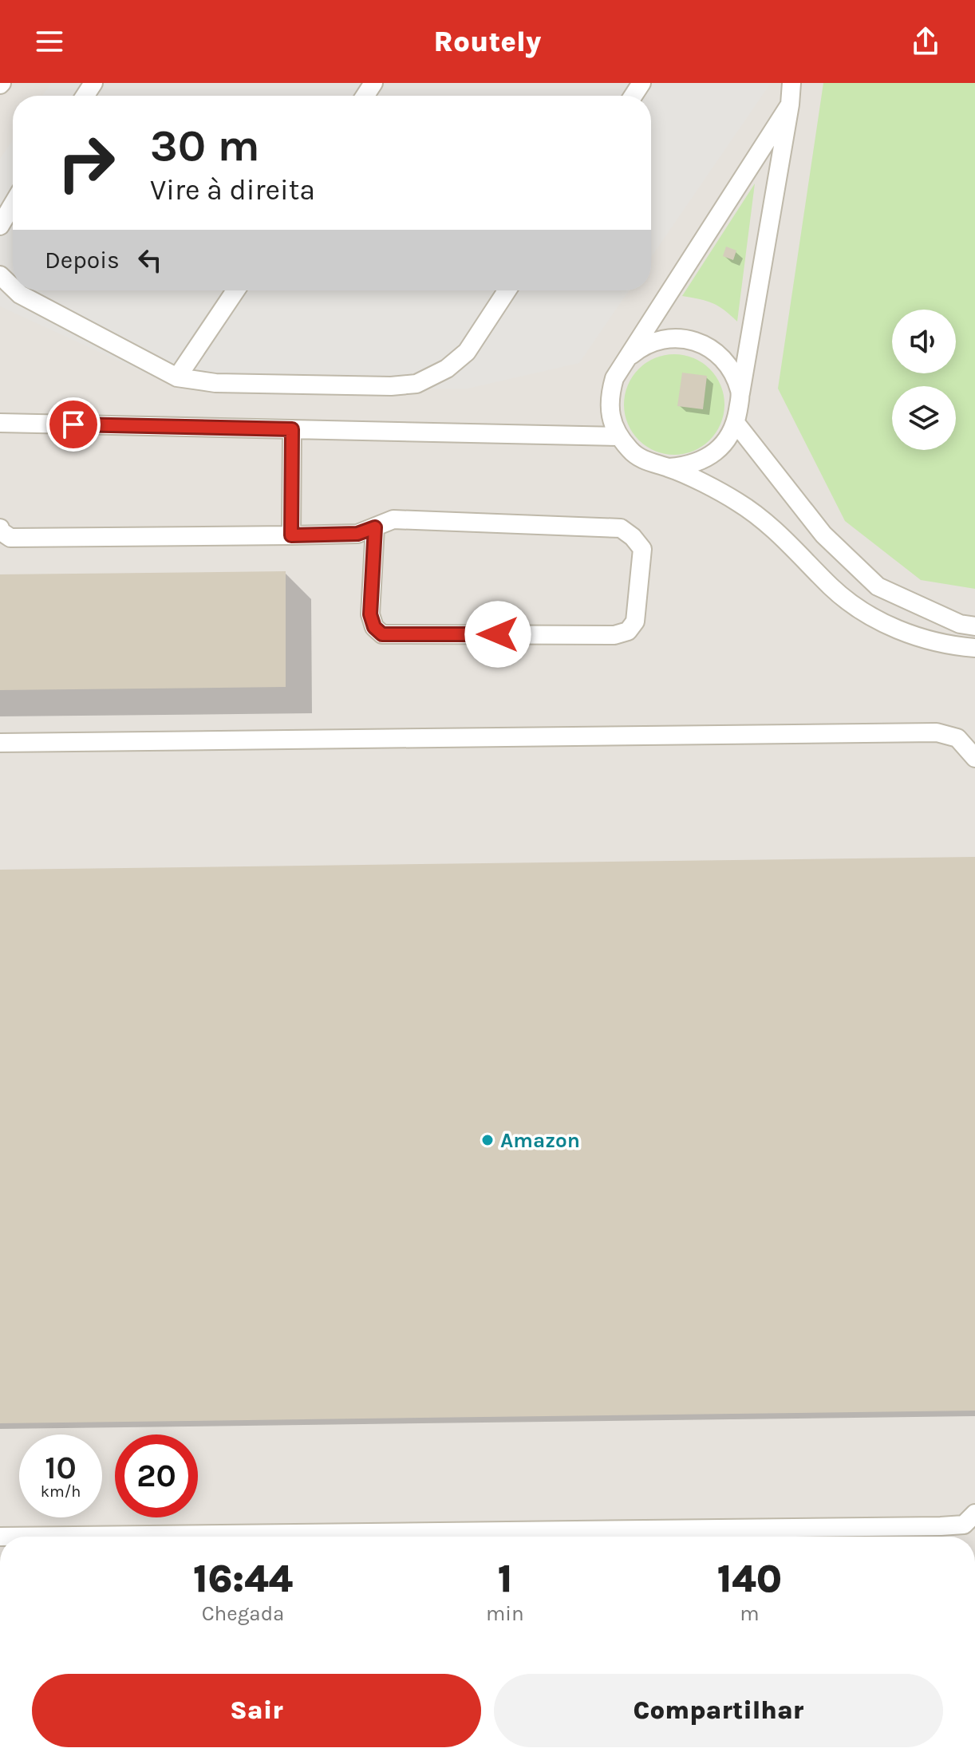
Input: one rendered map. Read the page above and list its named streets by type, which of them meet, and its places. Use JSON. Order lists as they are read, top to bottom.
{
  "places": ["Amazon"],
  "page": {
    "header": "Routely",
    "turn": ["30 m", "Vire à direita"],
    "then": "Depois",
    "speed": "10 km/h",
    "limit": "20",
    "eta": [
      "16:44",
      "Chegada",
      "1",
      "min",
      "140",
      "m"
    ],
    "buttons": ["Sair", "Compartilhar"]
  }
}
